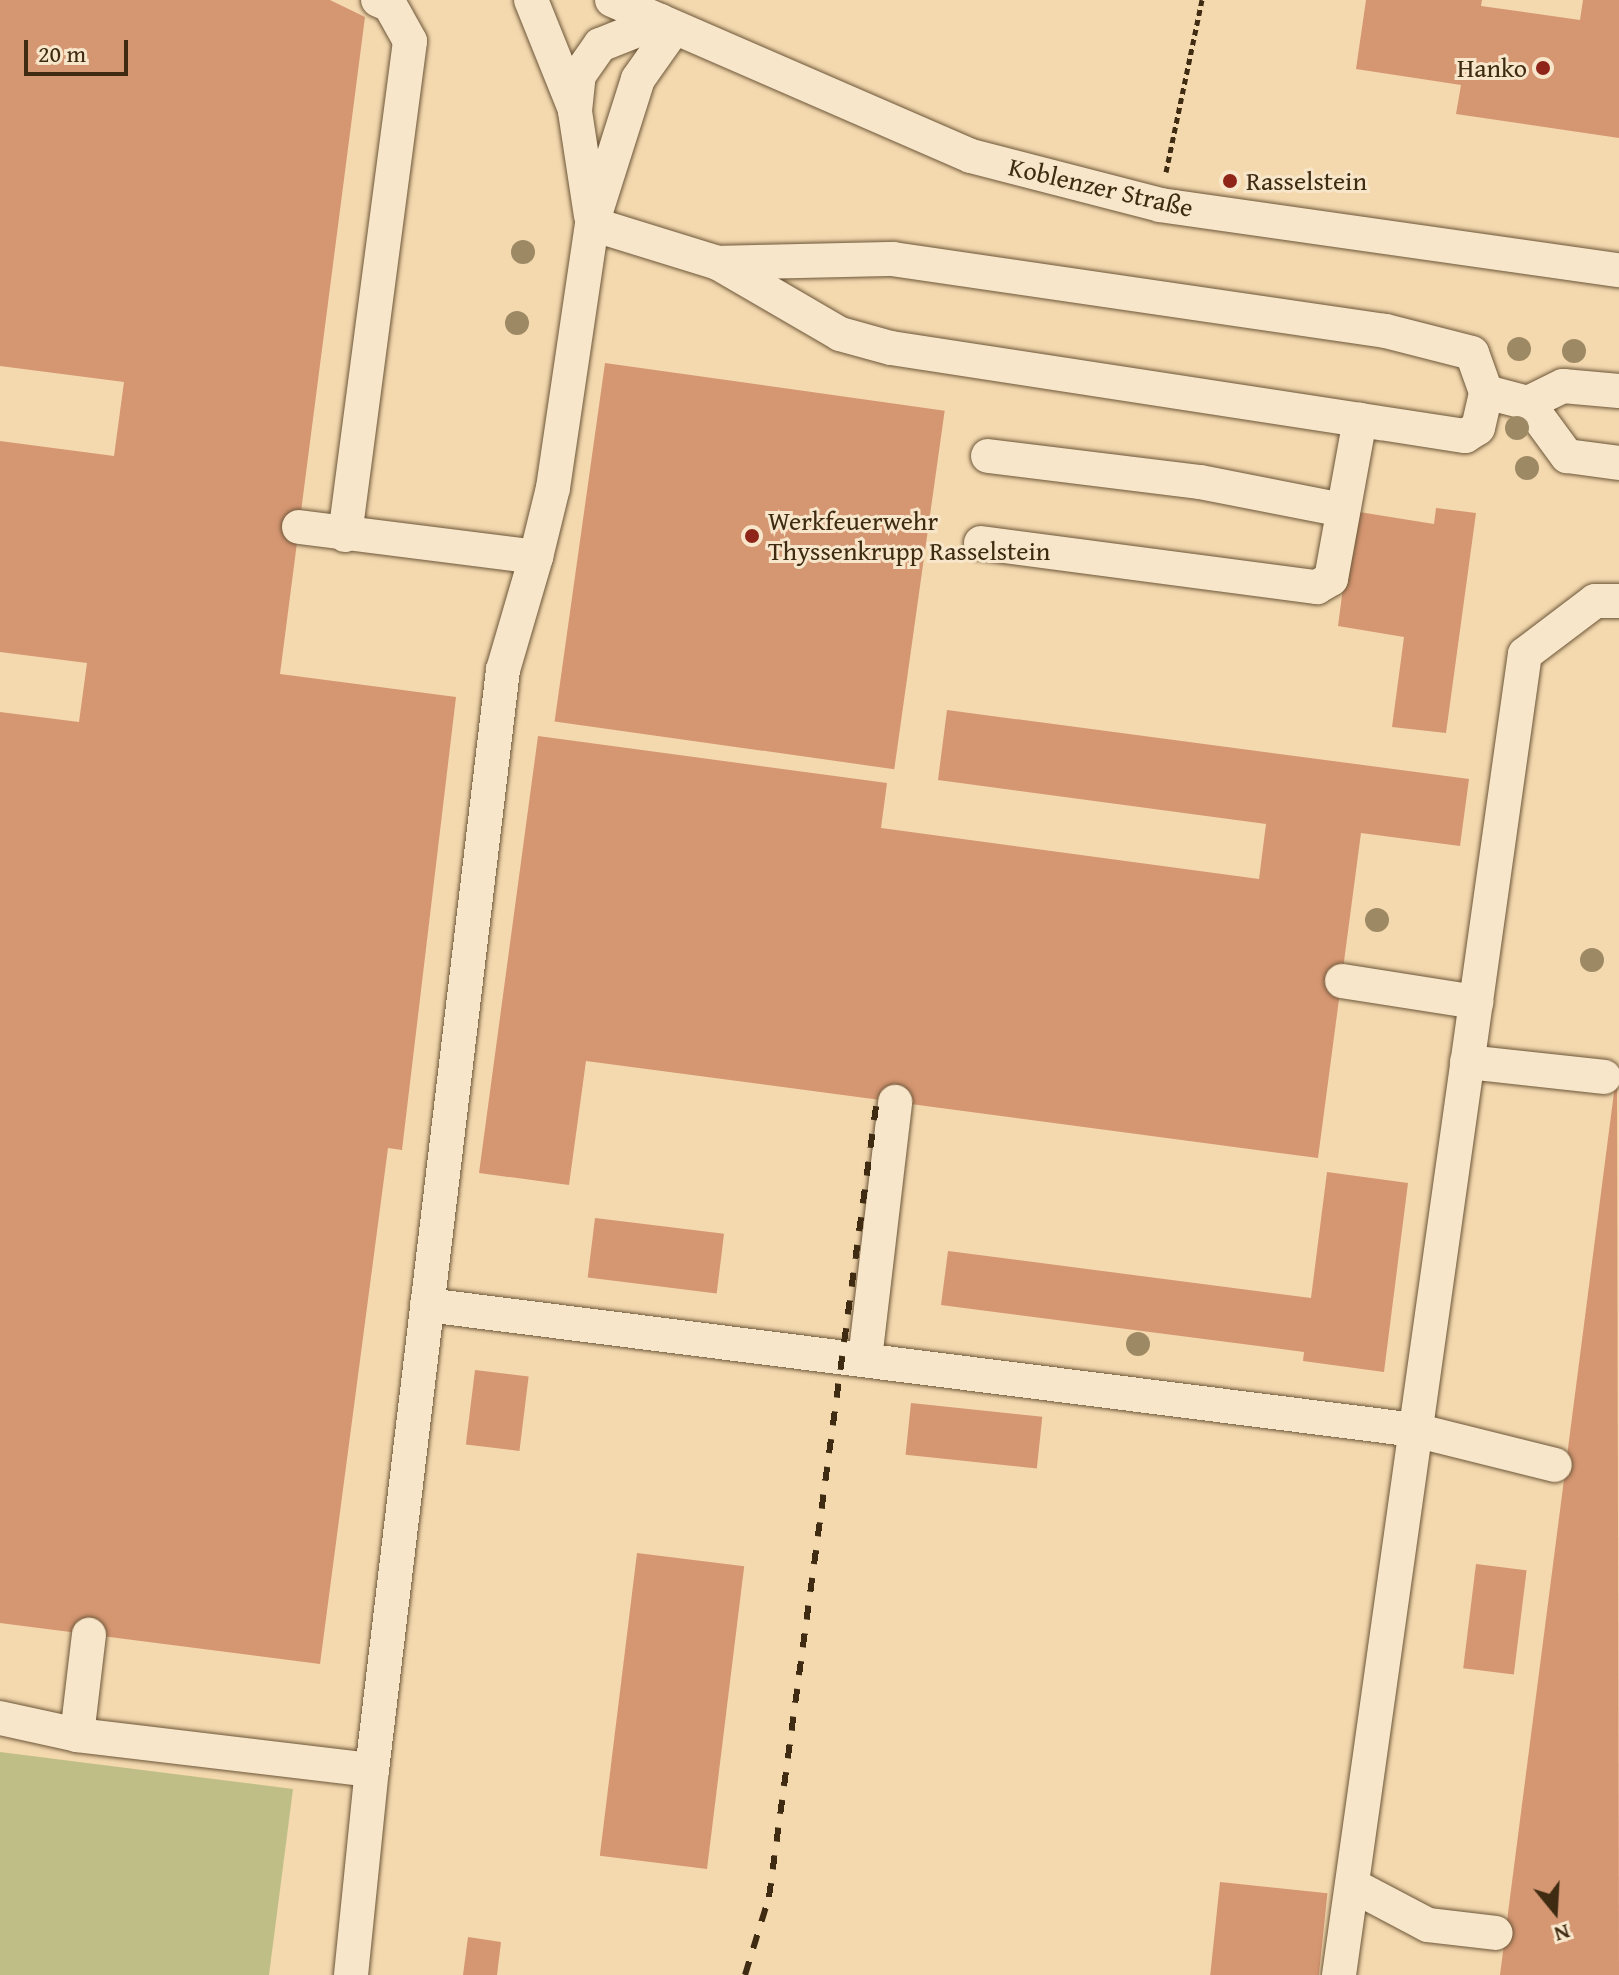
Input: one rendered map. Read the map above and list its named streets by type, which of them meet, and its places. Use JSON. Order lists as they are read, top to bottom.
{
  "streets": {
    "street": ["Koblenzer Straße"]
  },
  "places": ["Hanko", "Rasselstein", "Werkfeuerwehr Thyssenkrupp Rasselstein"],
  "scale_bar": "20 m",
  "north": "bottom"
}
